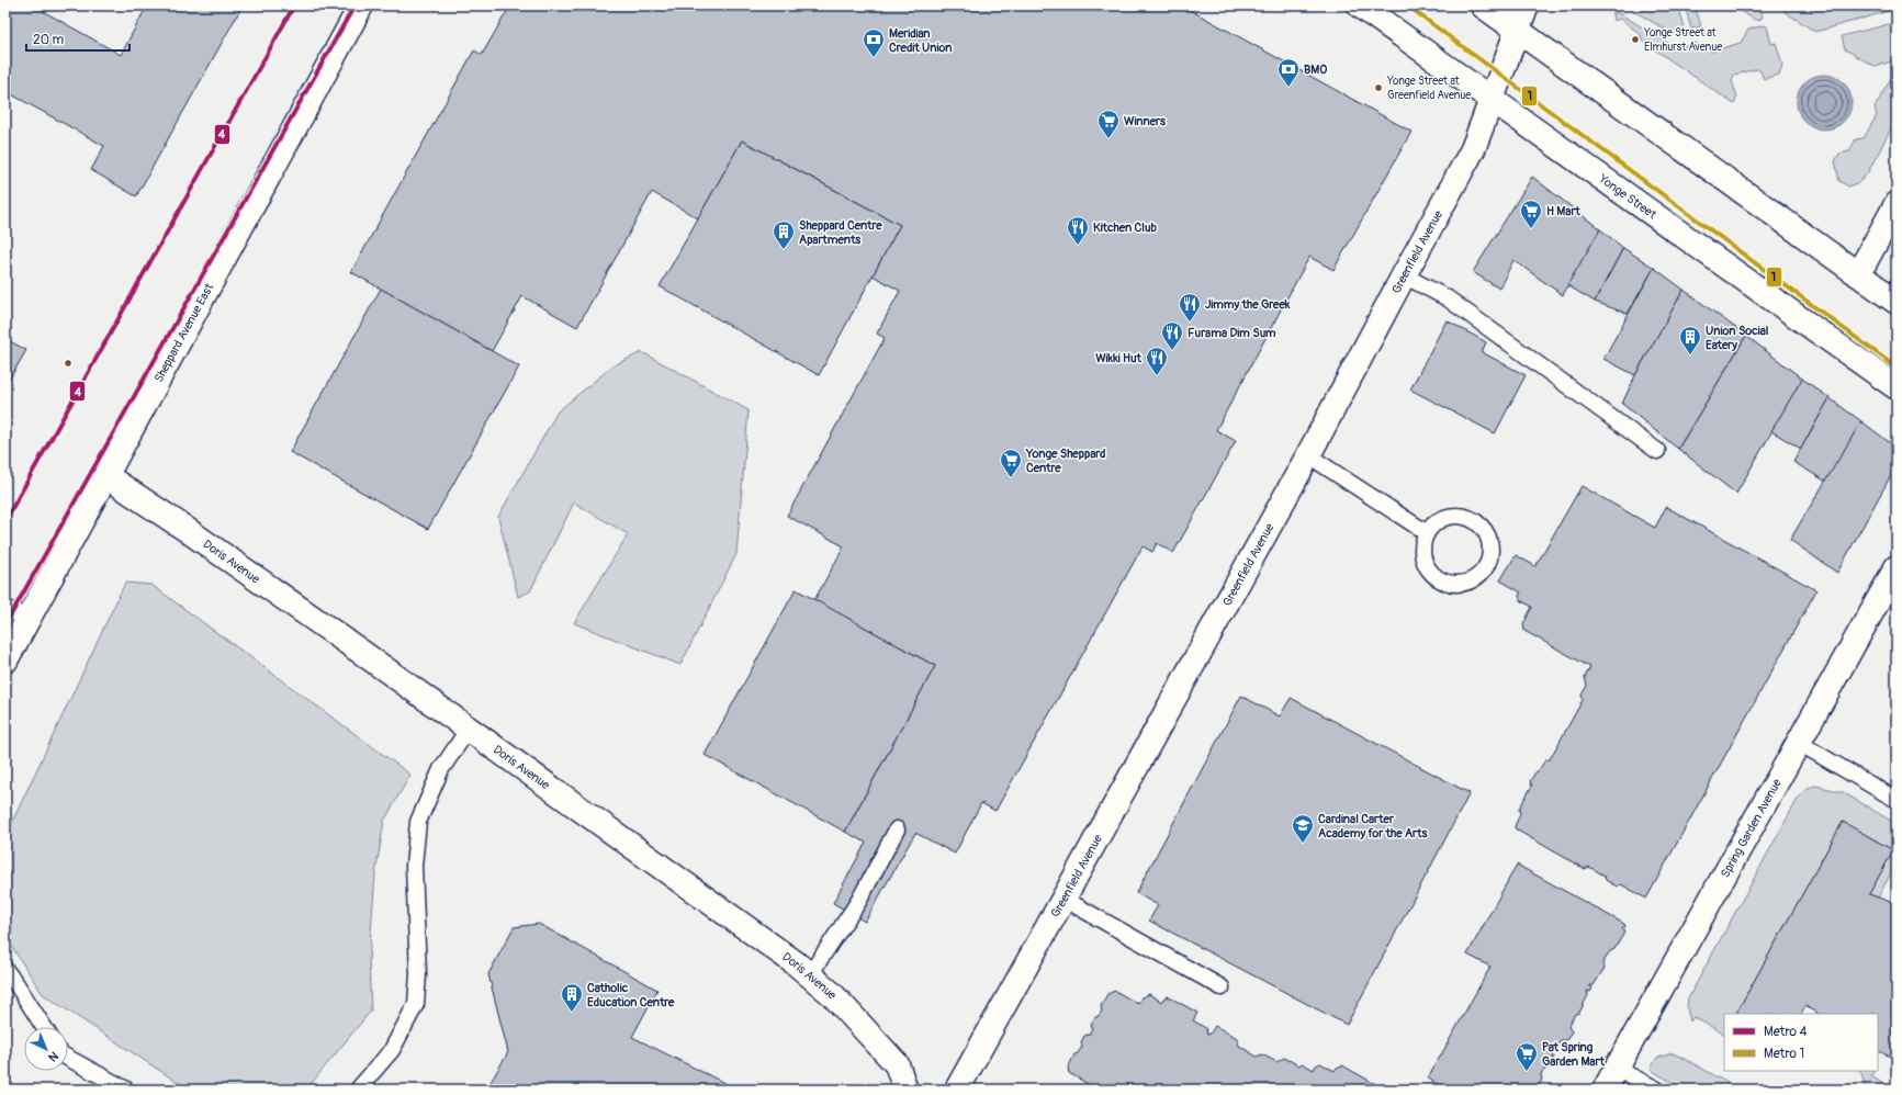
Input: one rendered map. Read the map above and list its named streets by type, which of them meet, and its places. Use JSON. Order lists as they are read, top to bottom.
{
  "streets": {
    "street": [
      "Yonge Street",
      "Greenfield Avenue",
      "Sheppard Avenue East",
      "Doris Avenue",
      "Spring Garden Avenue"
    ]
  },
  "crossings": [
    ["Yonge Street", "Greenfield Avenue"],
    ["Sheppard Avenue East", "Doris Avenue"]
  ],
  "places": {
    "other": ["Yonge Street at Elmhurst Avenue", "Yonge Street at Greenfield Avenue"],
    "bank": ["Meridian Credit Union", "BMO"],
    "supermarket": [
      "Winners",
      "H Mart",
      "Yonge Sheppard Centre",
      "Pat Spring Garden Mart"
    ],
    "restaurant": [
      "Kitchen Club",
      "Jimmy the Greek",
      "Furama Dim Sum",
      "Wikki Hut"
    ],
    "building": ["Sheppard Centre Apartments", "Union Social Eatery", "Catholic Education Centre"],
    "school or university": ["Cardinal Carter Academy for the Arts"]
  },
  "lines": ["metro line 4", "metro line 1"],
  "legend": ["Metro 4", "Metro 1"],
  "scale_bar": "20 m",
  "north": "bottom right"
}
